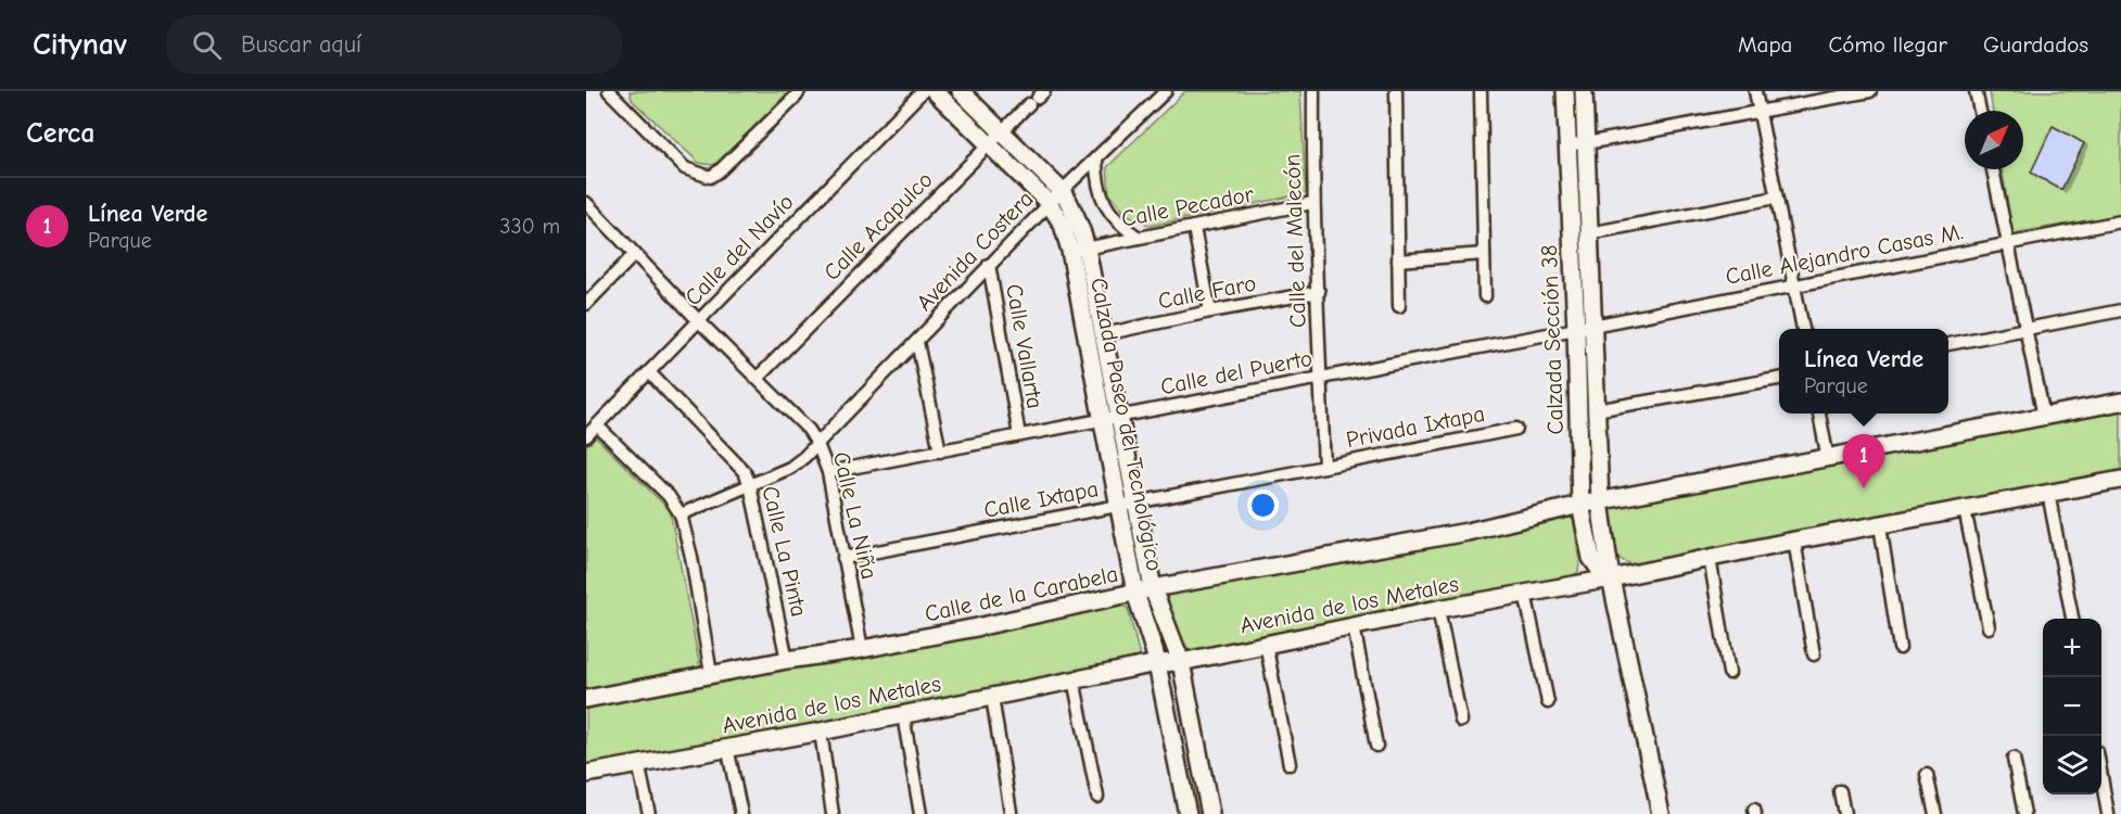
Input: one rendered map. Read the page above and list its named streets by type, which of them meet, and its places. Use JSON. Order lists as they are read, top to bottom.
{
  "streets": {
    "street": [
      "Calle Pecador",
      "Calle Acapulco",
      "Calle del Malecón",
      "Calle del Navío",
      "Avenida Costera",
      "Calle Alejandro Casas M.",
      "Calle Faro",
      "Calzada Sección 38",
      "Calle Vallarta",
      "Calle del Puerto",
      "Calzada Paseo del Tecnológico",
      "Privada Ixtapa",
      "Calle Ixtapa",
      "Calle La Niña",
      "Calle La Pinta",
      "Calle de la Carabela",
      "Avenida de los Metales"
    ]
  },
  "crossings": [
    ["Calle Pecador", "Calle del Malecón"],
    ["Calle Pecador", "Calzada Paseo del Tecnológico"],
    ["Calle Acapulco", "Calzada Paseo del Tecnológico"],
    ["Calle Acapulco", "Calle La Niña"],
    ["Calle del Malecón", "Calle Faro"],
    ["Calle del Malecón", "Calle del Puerto"],
    ["Calle del Malecón", "Privada Ixtapa"],
    ["Calle del Malecón", "Calle Ixtapa"],
    ["Calle del Navío", "Calle La Niña"],
    ["Calle del Navío", "Calle La Pinta"],
    ["Avenida Costera", "Calle Vallarta"],
    ["Avenida Costera", "Calzada Paseo del Tecnológico"],
    ["Avenida Costera", "Calle La Niña"],
    ["Calle Alejandro Casas M.", "Calzada Sección 38"],
    ["Calle Alejandro Casas M.", "Calle del Puerto"],
    ["Calle Faro", "Calzada Paseo del Tecnológico"],
    ["Calzada Sección 38", "Calle del Puerto"],
    ["Calzada Sección 38", "Calle de la Carabela"],
    ["Calzada Sección 38", "Avenida de los Metales"],
    ["Calle Vallarta", "Calle del Puerto"],
    ["Calle del Puerto", "Calzada Paseo del Tecnológico"],
    ["Calle del Puerto", "Calle La Niña"],
    ["Calzada Paseo del Tecnológico", "Calle Ixtapa"],
    ["Calzada Paseo del Tecnológico", "Calle de la Carabela"],
    ["Calzada Paseo del Tecnológico", "Avenida de los Metales"],
    ["Privada Ixtapa", "Calle Ixtapa"],
    ["Calle Ixtapa", "Calle La Niña"],
    ["Calle La Niña", "Calle de la Carabela"],
    ["Calle La Pinta", "Calle de la Carabela"]
  ],
  "north": "top right",
  "page": {
    "header": "Citynav",
    "search": "Buscar aquí",
    "nav": ["Mapa", "Cómo llegar", "Guardados"],
    "heading": "Cerca",
    "list": [
      {
        "mark": "1",
        "name": "Línea Verde",
        "note": "Parque",
        "value": "330 m"
      }
    ],
    "popup": ["Línea Verde", "Parque"],
    "pins": "1",
    "map_buttons": ["+", "−"]
  }
}
